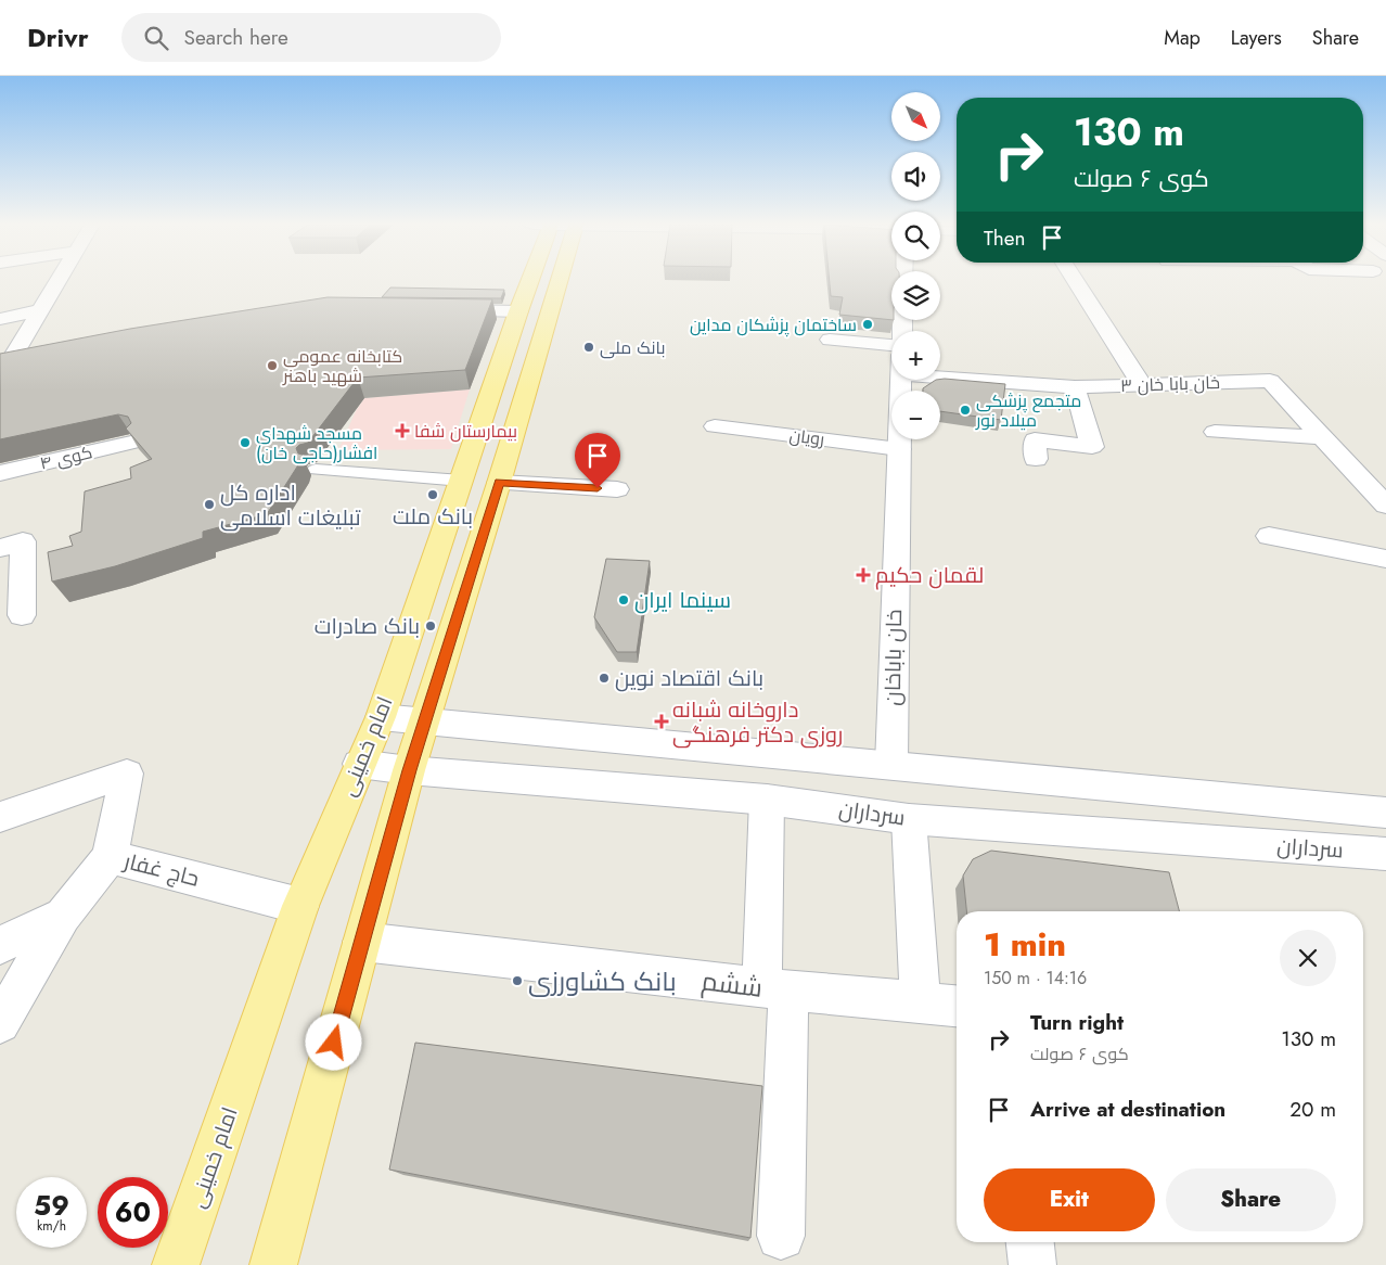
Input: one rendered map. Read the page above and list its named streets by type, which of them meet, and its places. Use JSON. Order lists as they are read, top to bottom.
{
  "streets": {
    "main road": ["امام خمینی"],
    "street": [
      "خان بابا خان ۳",
      "رویان",
      "کوی ۴",
      "خان باباخان",
      "سرداران",
      "حاج غفار",
      "ششم"
    ]
  },
  "crossings": [
    ["رویان", "خان باباخان"],
    ["خان باباخان", "سرداران"],
    ["امام خمینی", "سرداران"],
    ["امام خمینی", "حاج غفار"],
    ["امام خمینی", "ششم"]
  ],
  "places": {
    "other": [
      "ساختمان پزشکان مداین",
      "بانک ملی",
      "کتابخانه عمومی شهید باهنر",
      "متجمع پزشکی میلاد نور",
      "مسجد شهدای افشار(حاجی خان)",
      "بانک ملت",
      "اداره کل تبلیغات اسلامی",
      "سینما ایران",
      "بانک صادرات",
      "بانک اقتصاد نوین",
      "بانک کشاورزی"
    ],
    "health": ["بیمارستان شفا", "لقمان حکیم", "داروخانه شبانه روزی دکتر فرهنگی"]
  },
  "north": "bottom right",
  "page": {
    "header": "Drivr",
    "search": "Search here",
    "nav": ["Map", "Layers", "Share"],
    "map_buttons": ["+", "−"],
    "turn": ["130 m", "کوی ۶ صولت"],
    "then": "Then",
    "heading": ["1 min", "150 m · 14:16"],
    "list": [
      {
        "name": "Turn right",
        "note": "کوی ۶ صولت",
        "value": "130 m"
      },
      {
        "name": "Arrive at destination",
        "value": "20 m"
      }
    ],
    "buttons": ["Exit", "Share"],
    "speed": "59 km/h",
    "limit": "60"
  }
}
